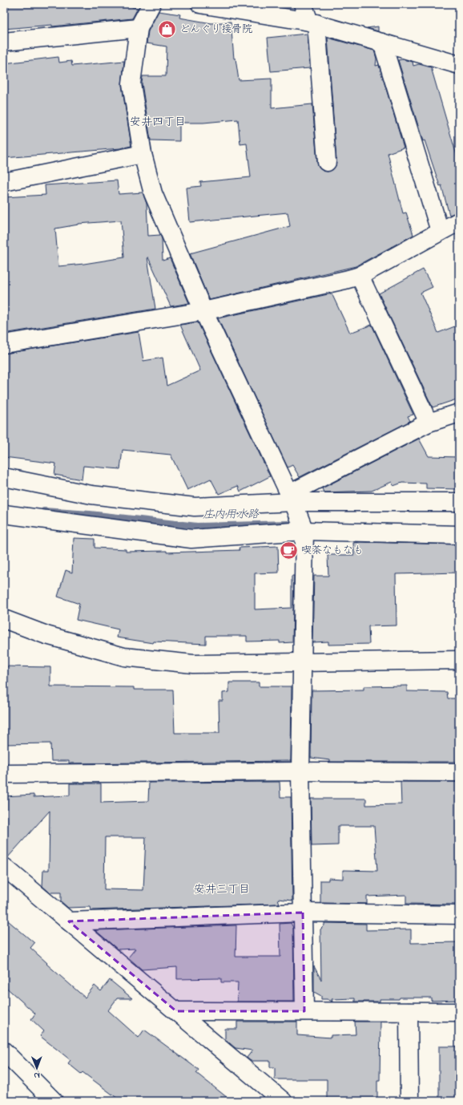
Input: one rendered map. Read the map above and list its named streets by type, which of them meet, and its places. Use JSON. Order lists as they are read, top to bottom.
{
  "districts": ["安井四丁目", "安井三丁目"],
  "water": ["庄内用水路"],
  "places": {
    "shop": ["どんぐり接骨院"],
    "cafe": ["喫茶なもなも"]
  },
  "north": "bottom"
}
